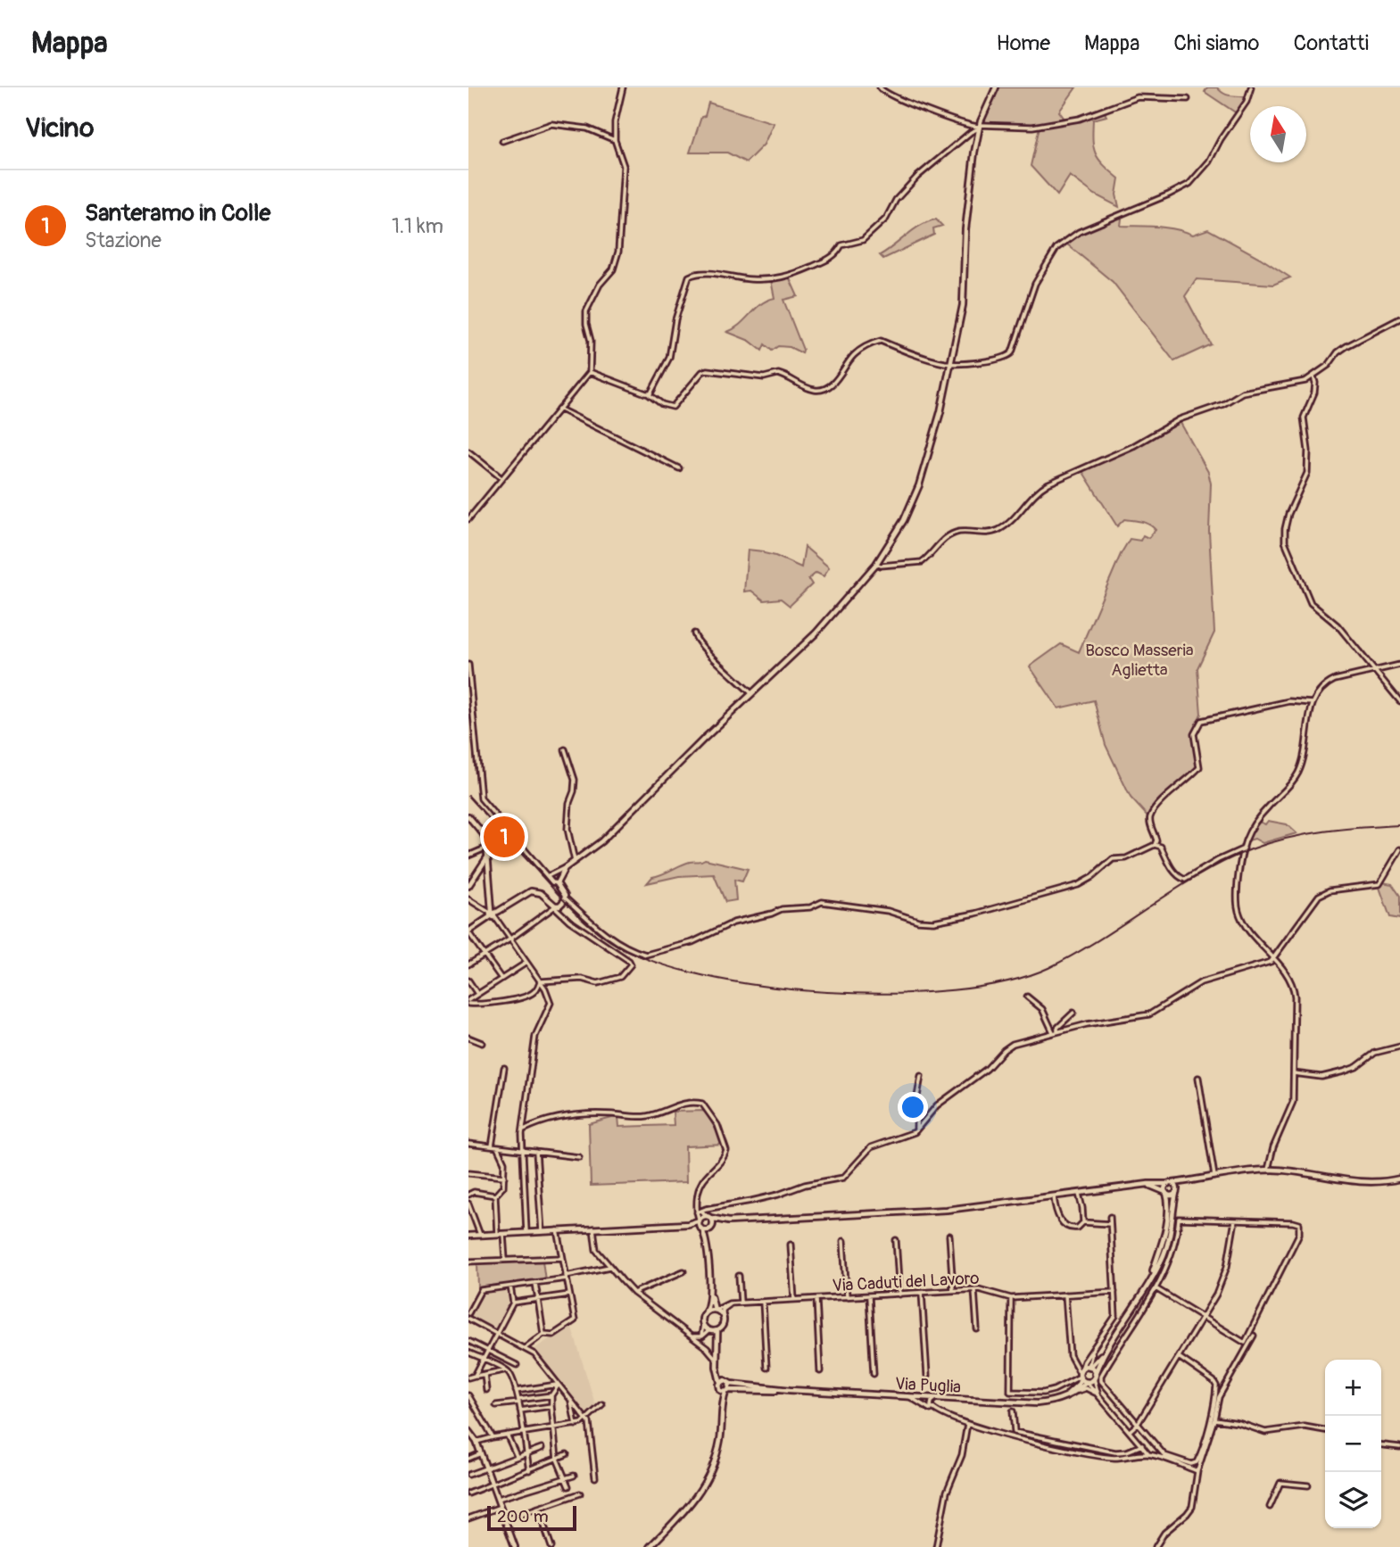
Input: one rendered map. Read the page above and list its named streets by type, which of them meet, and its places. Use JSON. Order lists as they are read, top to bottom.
{
  "streets": {
    "main road": ["Via Puglia"],
    "street": ["Via Caduti del Lavoro"]
  },
  "parks": ["Bosco Masseria Aglietta"],
  "scale_bar": "200 m",
  "north": "top",
  "page": {
    "header": "Mappa",
    "nav": [
      "Home",
      "Mappa",
      "Chi siamo",
      "Contatti"
    ],
    "heading": "Vicino",
    "list": [
      {
        "mark": "1",
        "name": "Santeramo in Colle",
        "note": "Stazione",
        "value": "1.1 km"
      }
    ],
    "pins": "1",
    "map_buttons": ["+", "−"],
    "scale": "200 m"
  }
}
